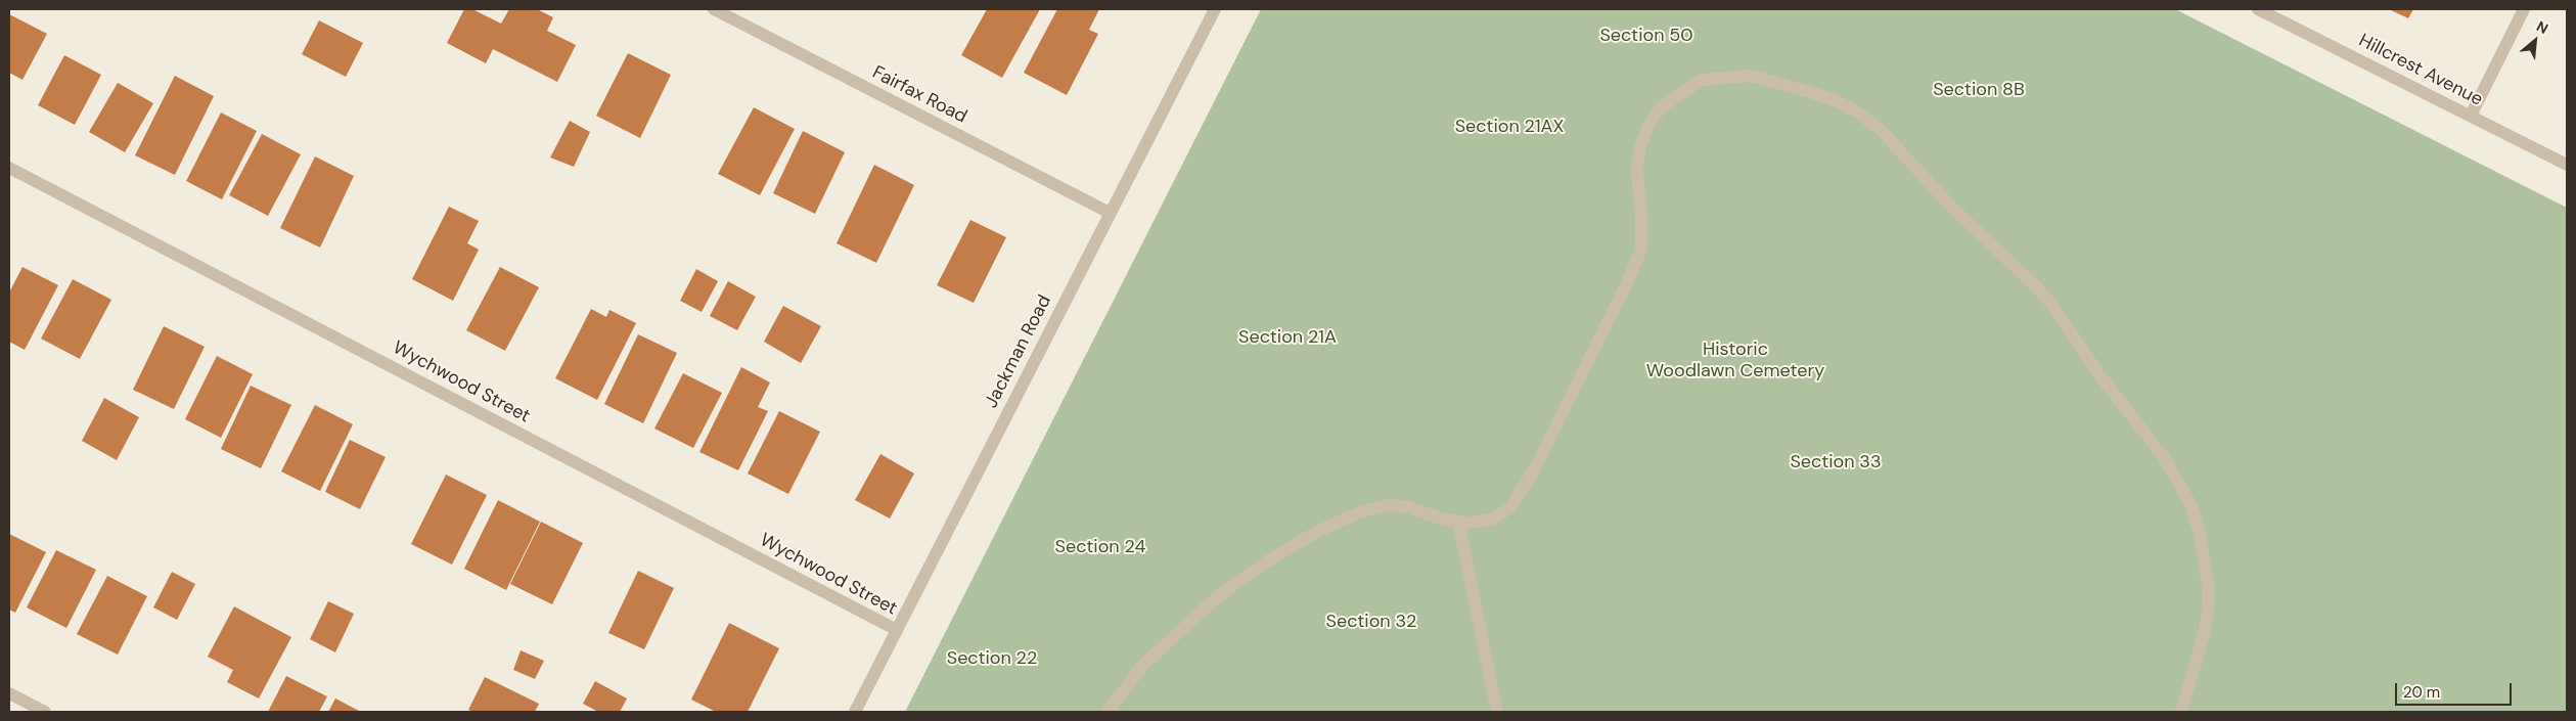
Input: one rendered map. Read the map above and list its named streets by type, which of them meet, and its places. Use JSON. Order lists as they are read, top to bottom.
{
  "streets": {
    "street": [
      "Hillcrest Avenue",
      "Fairfax Road",
      "Jackman Road",
      "Wychwood Street"
    ]
  },
  "crossings": [
    ["Fairfax Road", "Jackman Road"],
    ["Jackman Road", "Wychwood Street"]
  ],
  "parks": [
    "Section 50",
    "Section 8B",
    "Section 21AX",
    "Section 21A",
    "Historic Woodlawn Cemetery",
    "Section 33",
    "Section 24",
    "Section 32",
    "Section 22"
  ],
  "scale_bar": "20 m",
  "north": "top right"
}
